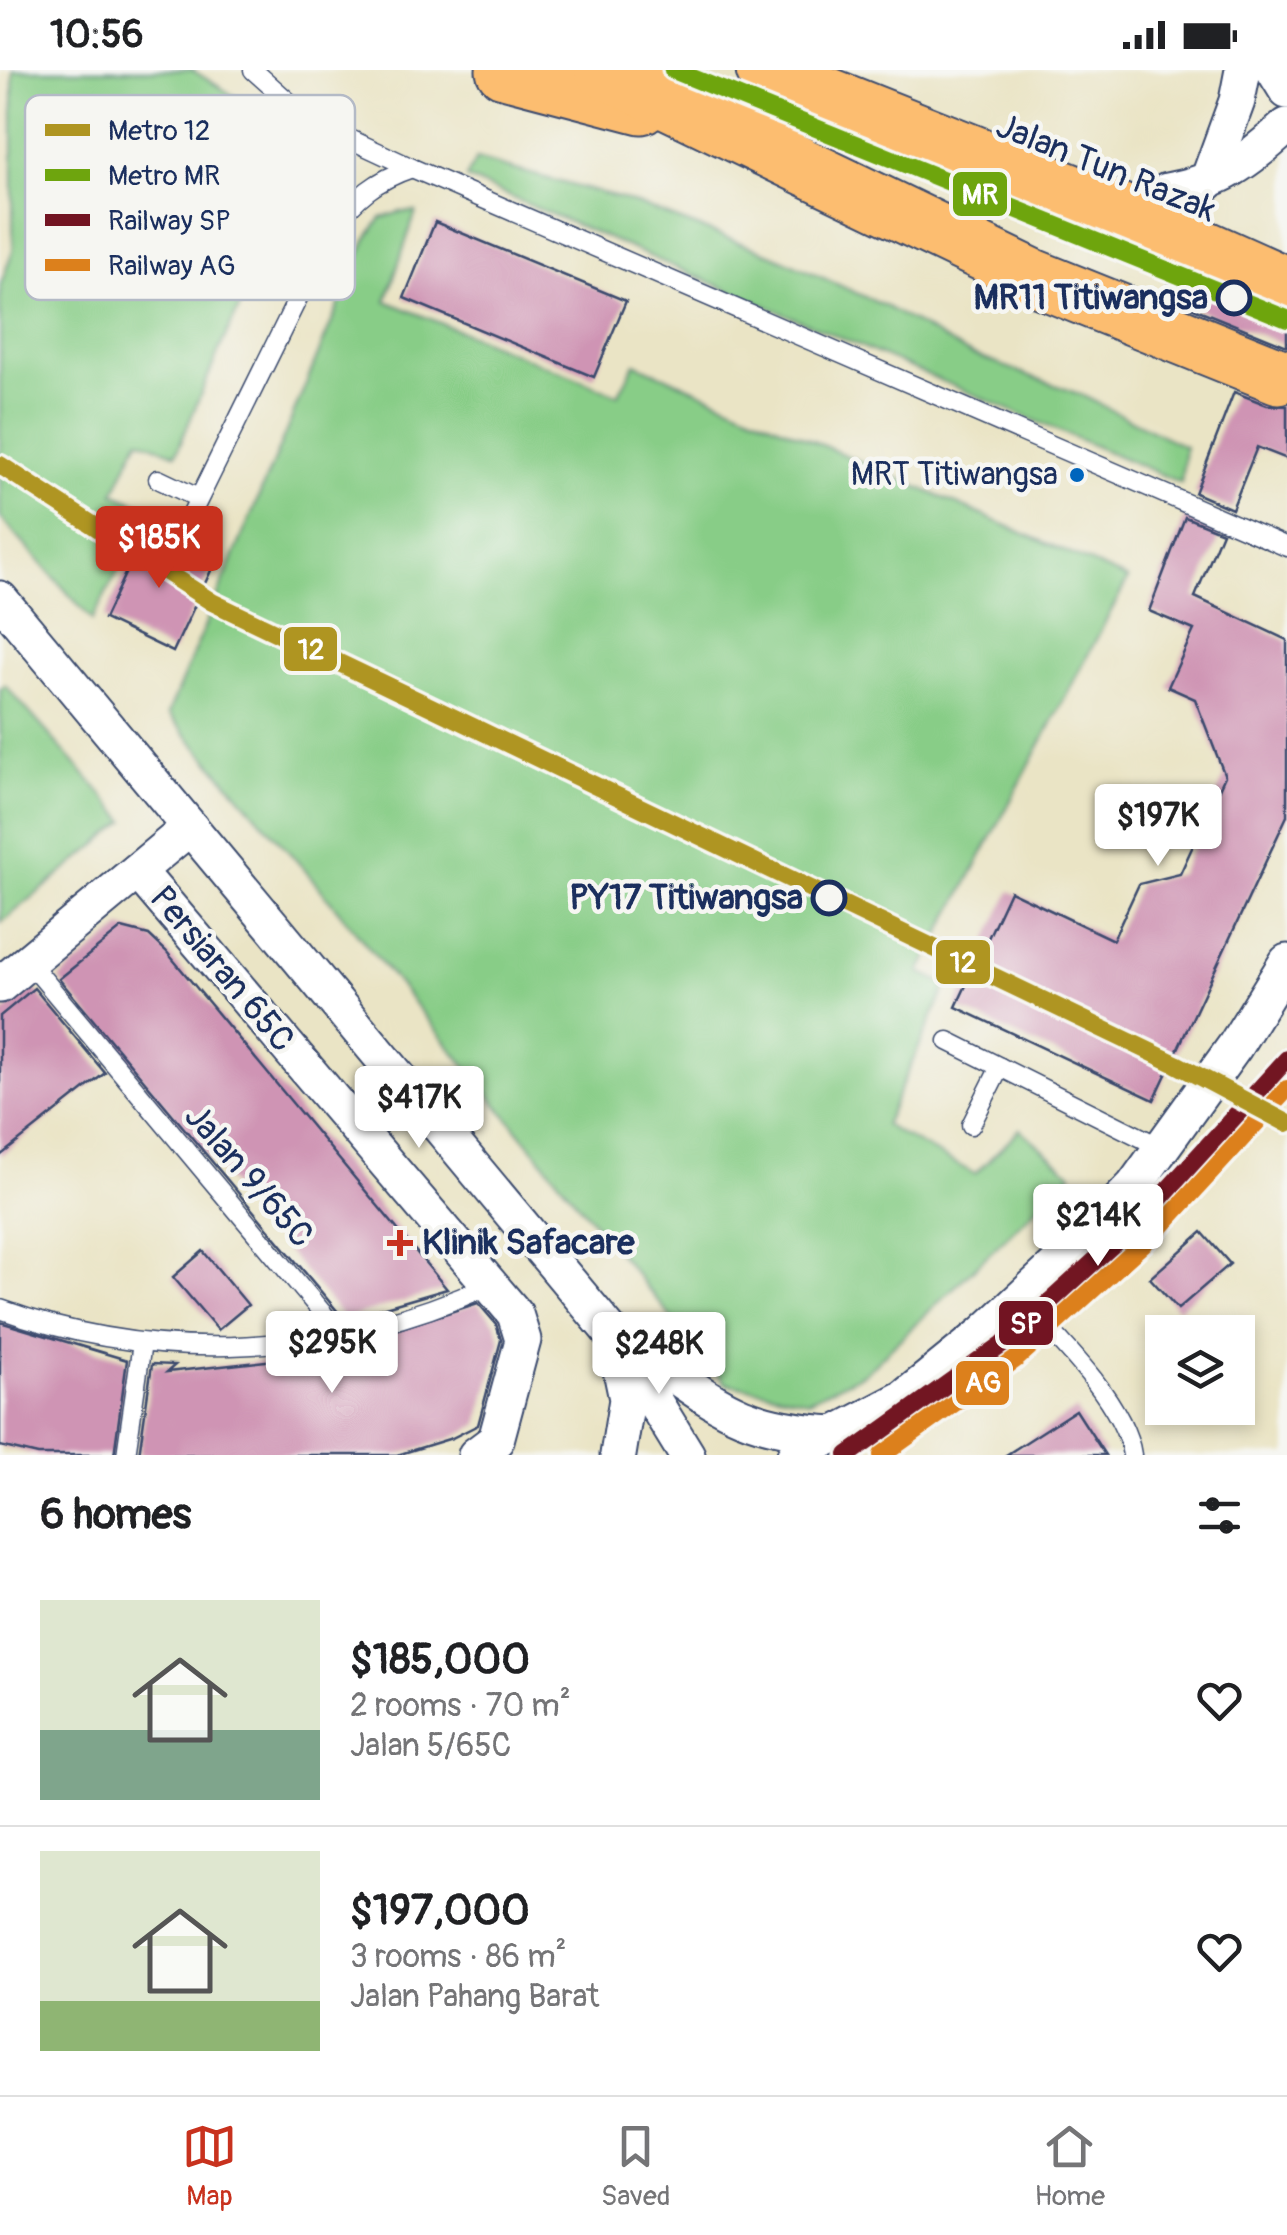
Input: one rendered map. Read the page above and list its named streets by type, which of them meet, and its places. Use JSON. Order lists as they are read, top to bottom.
{
  "streets": {
    "main road": ["Jalan Tun Razak"],
    "street": ["Persiaran 65C"],
    "lane": ["Jalan 9/65C"]
  },
  "places": {
    "other": ["MR11 Titiwangsa", "MRT Titiwangsa", "PY17 Titiwangsa"],
    "health": ["Klinik Safacare"]
  },
  "lines": [
    "metro line MR",
    "metro line 12",
    "rail line SP",
    "rail line AG"
  ],
  "legend": [
    "Metro 12",
    "Metro MR",
    "Railway SP",
    "Railway AG"
  ],
  "page": {
    "status": "10:56",
    "price": [
      "$185K",
      "$197K",
      "$417K",
      "$214K",
      "$295K",
      "$248K"
    ],
    "heading": "6 homes",
    "list": [
      {
        "name": "$185,000",
        "note": "2 rooms · 70 m² · Jalan 5/65C"
      },
      {
        "name": "$197,000",
        "note": "3 rooms · 86 m² · Jalan Pahang Barat"
      }
    ],
    "tabs": ["Map", "Saved", "Home"]
  }
}
